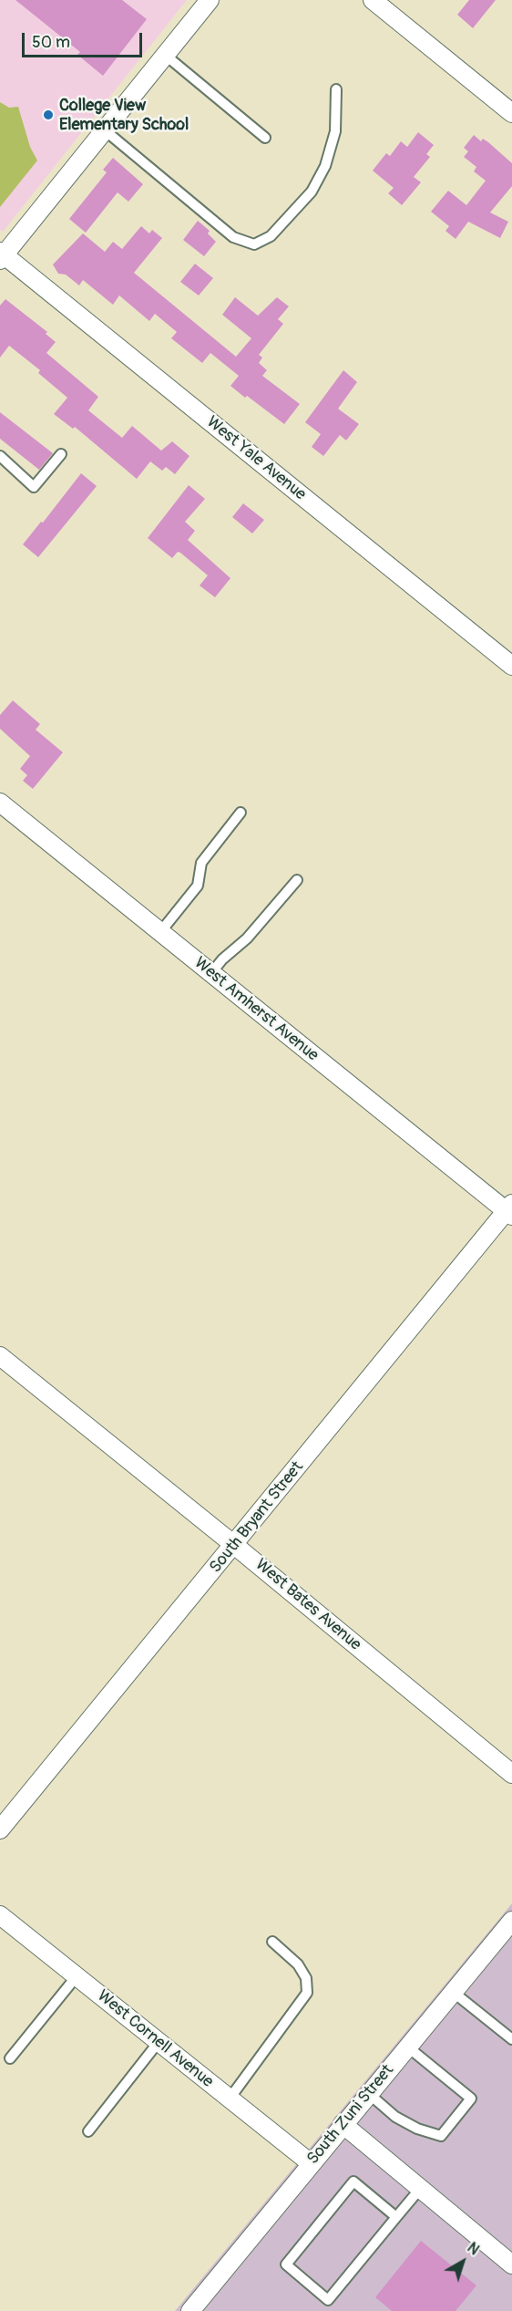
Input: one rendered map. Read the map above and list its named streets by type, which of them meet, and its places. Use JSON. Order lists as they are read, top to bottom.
{
  "streets": {
    "street": [
      "West Yale Avenue",
      "West Amherst Avenue",
      "South Bryant Street",
      "West Bates Avenue",
      "West Cornell Avenue",
      "South Zuni Street"
    ]
  },
  "crossings": [
    ["West Amherst Avenue", "South Bryant Street"],
    ["South Bryant Street", "West Bates Avenue"],
    ["West Cornell Avenue", "South Zuni Street"]
  ],
  "places": ["College View Elementary School"],
  "scale_bar": "50 m",
  "north": "top right"
}
